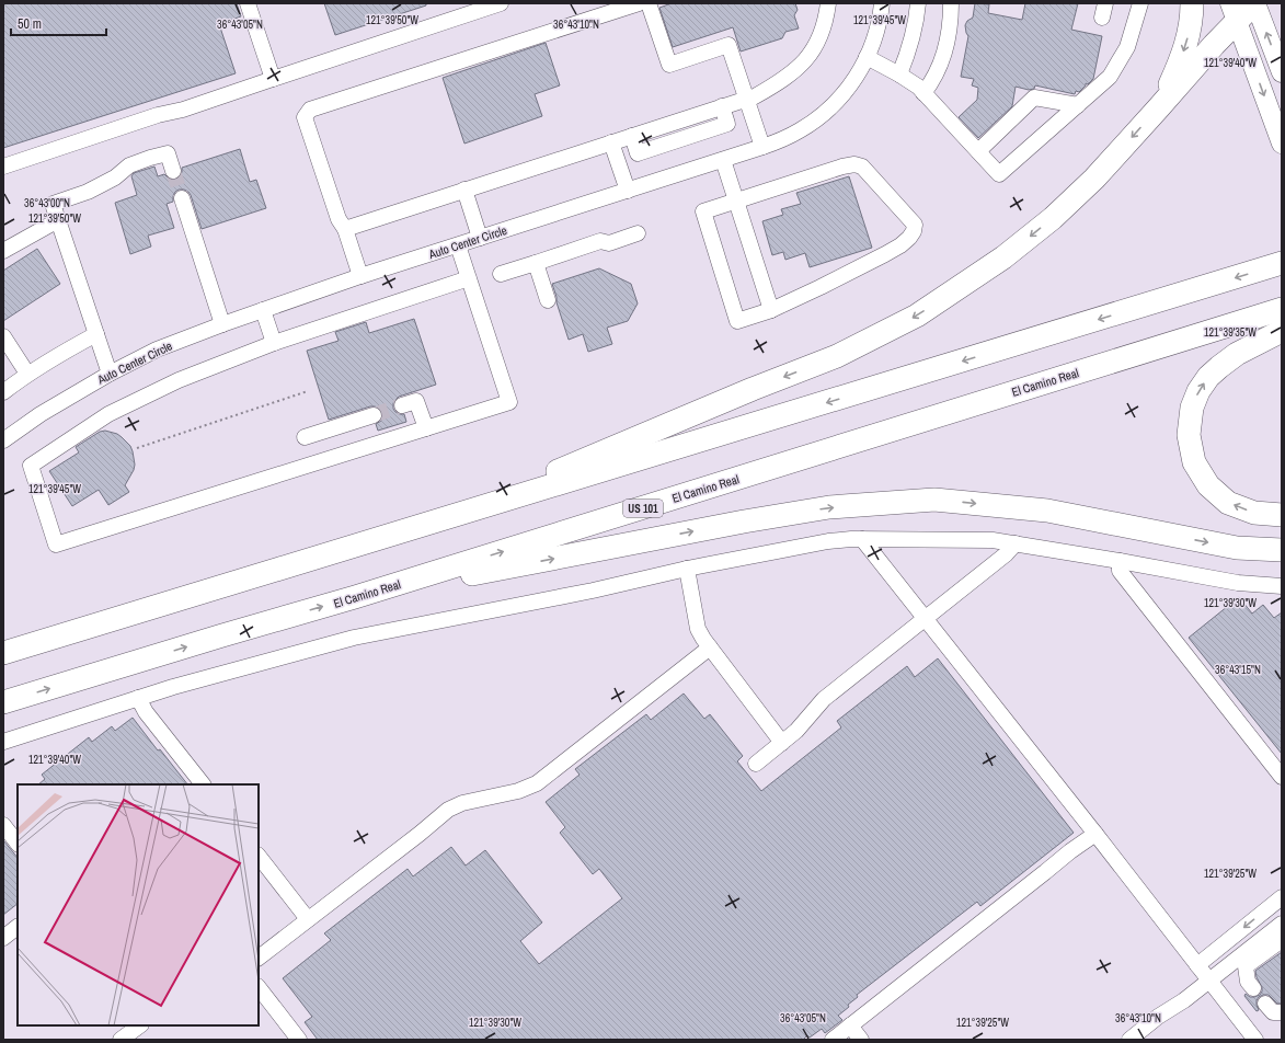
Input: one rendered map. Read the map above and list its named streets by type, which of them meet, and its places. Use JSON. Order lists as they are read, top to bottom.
{
  "streets": {
    "highway": ["El Camino Real", "US 101"],
    "street": ["Auto Center Circle"]
  },
  "scale_bar": "50 m",
  "coordinates": [
    "121°39'50\"W",
    "121°39'45\"W",
    "36°43'05\"N",
    "36°43'10\"N",
    "121°39'40\"W",
    "36°43'00\"N",
    "121°39'35\"W",
    "121°39'30\"W",
    "36°43'15\"N",
    "121°39'25\"W"
  ]
}
